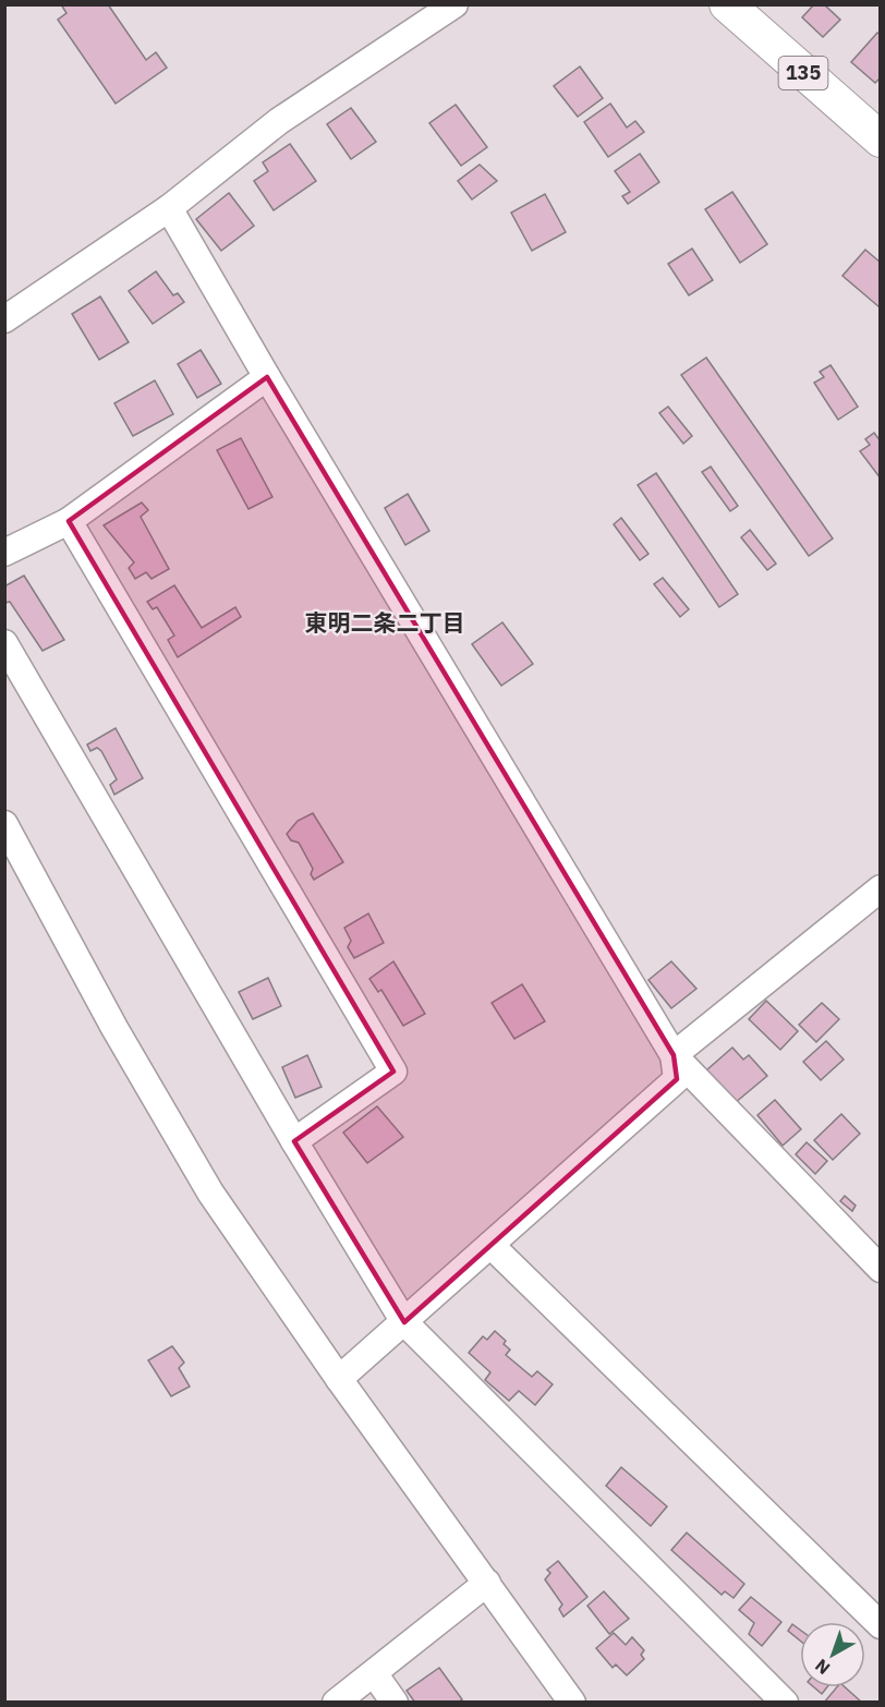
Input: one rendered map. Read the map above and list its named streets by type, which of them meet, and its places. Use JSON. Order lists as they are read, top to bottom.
{
  "streets": {
    "main road": ["135"]
  },
  "districts": ["東明二条二丁目"],
  "north": "bottom left"
}
